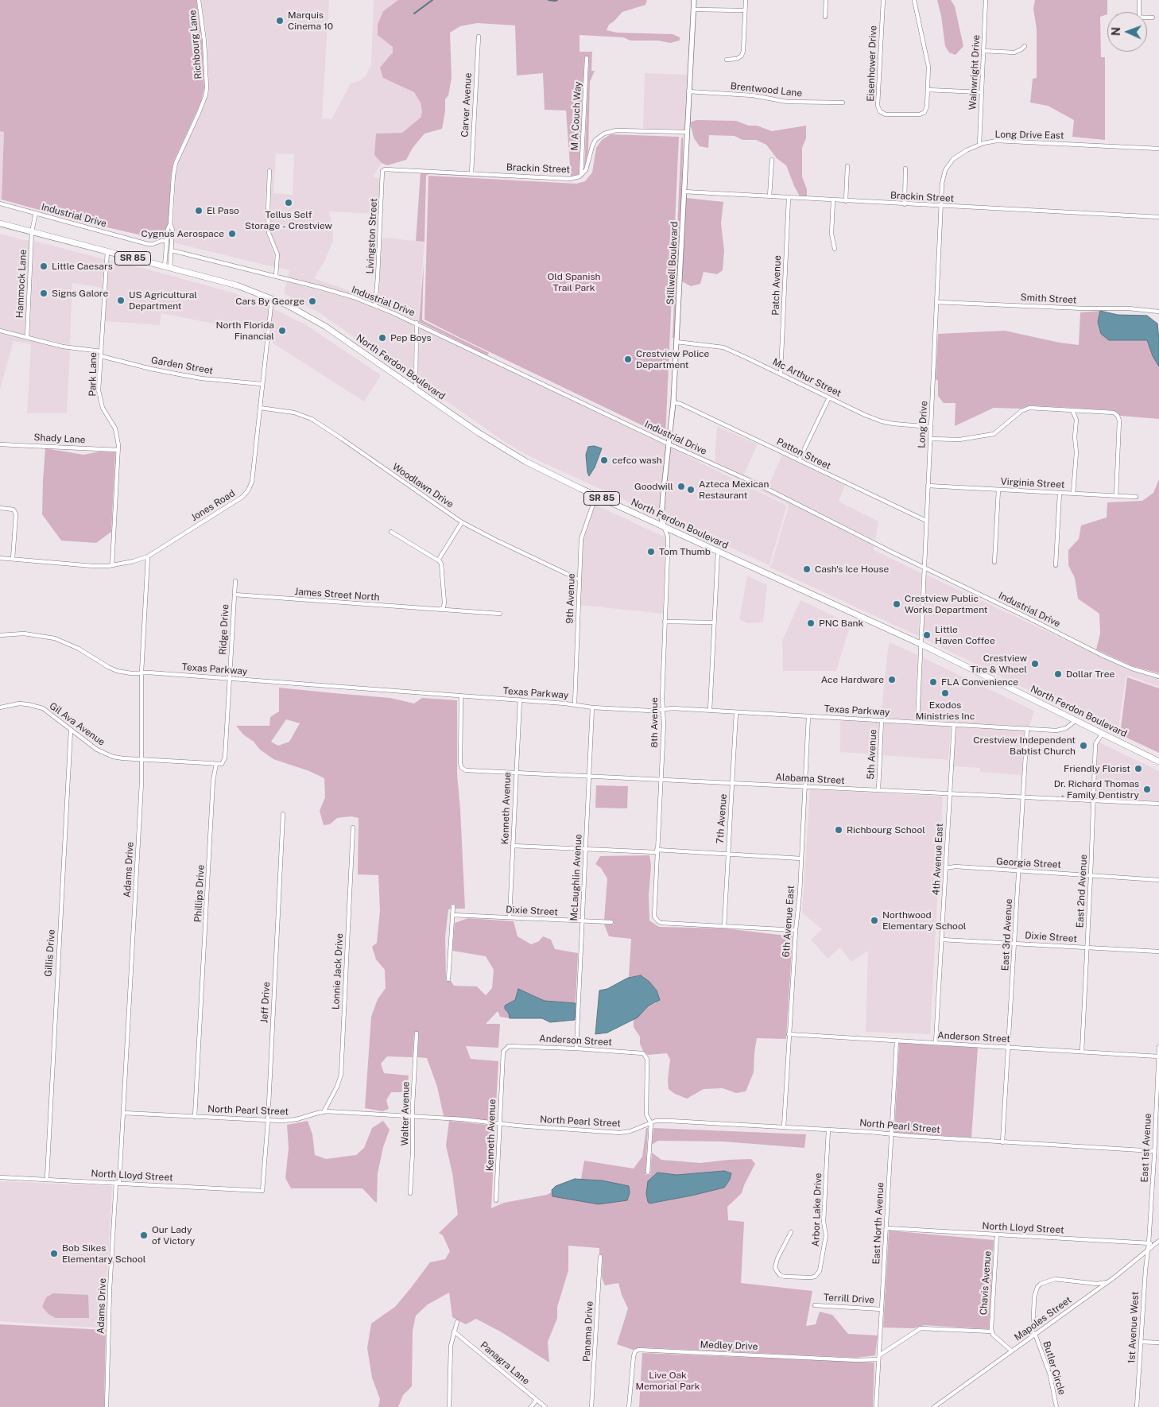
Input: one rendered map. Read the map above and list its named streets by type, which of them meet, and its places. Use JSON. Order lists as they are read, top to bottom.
{
  "streets": {
    "main road": ["SR 85", "North Ferdon Boulevard"],
    "street": [
      "Richbourg Lane",
      "Eisenhower Drive",
      "Wainwright Drive",
      "Brentwood Lane",
      "Carver Avenue",
      "M A Couch Way",
      "Long Drive East",
      "Brackin Street",
      "Industrial Drive",
      "Livingston Street",
      "Stillwell Boulevard",
      "Hammock Lane",
      "Patch Avenue",
      "Smith Street",
      "Garden Street",
      "Park Lane",
      "Mc Arthur Street",
      "Long Drive",
      "Shady Lane",
      "Patton Street",
      "Virginia Street",
      "Woodlawn Drive",
      "Jones Road",
      "James Street North",
      "9th Avenue",
      "Ridge Drive",
      "Texas Parkway",
      "8th Avenue",
      "Gil Ava Avenue",
      "5th Avenue",
      "Alabama Street",
      "Kenneth Avenue",
      "7th Avenue",
      "4th Avenue East",
      "Georgia Street",
      "Adams Drive",
      "McLaughlin Avenue",
      "East 2nd Avenue",
      "Phillips Drive",
      "Dixie Street",
      "6th Avenue East",
      "East 3rd Avenue",
      "Gillis Drive",
      "Lonnie Jack Drive",
      "Jeff Drive",
      "Anderson Street",
      "North Pearl Street",
      "Walter Avenue",
      "East 1st Avenue",
      "North Lloyd Street",
      "Arbor Lake Drive",
      "East North Avenue",
      "Chavis Avenue",
      "Terrill Drive",
      "Mapoles Street",
      "1st Avenue West",
      "Panama Drive",
      "Medley Drive",
      "Panagra Lane",
      "Butler Circle"
    ]
  },
  "crossings": [
    ["Richbourg Lane", "Industrial Drive"],
    ["Richbourg Lane", "North Ferdon Boulevard"],
    ["Wainwright Drive", "Long Drive East"],
    ["Brentwood Lane", "Stillwell Boulevard"],
    ["Carver Avenue", "Brackin Street"],
    ["M A Couch Way", "Brackin Street"],
    ["Long Drive East", "Brackin Street"],
    ["Long Drive East", "Long Drive"],
    ["Brackin Street", "Livingston Street"],
    ["Brackin Street", "Stillwell Boulevard"],
    ["Brackin Street", "Patch Avenue"],
    ["Brackin Street", "Long Drive"],
    ["Industrial Drive", "Livingston Street"],
    ["Industrial Drive", "Stillwell Boulevard"],
    ["Industrial Drive", "Hammock Lane"],
    ["Industrial Drive", "Long Drive"],
    ["Stillwell Boulevard", "North Ferdon Boulevard"],
    ["Stillwell Boulevard", "Mc Arthur Street"],
    ["Stillwell Boulevard", "Patton Street"],
    ["Stillwell Boulevard", "8th Avenue"],
    ["Hammock Lane", "North Ferdon Boulevard"],
    ["Patch Avenue", "Mc Arthur Street"],
    ["Smith Street", "Long Drive"],
    ["Garden Street", "Park Lane"],
    ["Garden Street", "Jones Road"],
    ["North Ferdon Boulevard", "Park Lane"],
    ["North Ferdon Boulevard", "Long Drive"],
    ["North Ferdon Boulevard", "Jones Road"],
    ["North Ferdon Boulevard", "9th Avenue"],
    ["North Ferdon Boulevard", "Texas Parkway"],
    ["North Ferdon Boulevard", "8th Avenue"],
    ["North Ferdon Boulevard", "East 2nd Avenue"],
    ["Park Lane", "Shady Lane"],
    ["Park Lane", "Jones Road"],
    ["Mc Arthur Street", "Long Drive"],
    ["Long Drive", "Patton Street"],
    ["Long Drive", "Virginia Street"],
    ["Long Drive", "Texas Parkway"],
    ["Woodlawn Drive", "Jones Road"],
    ["Woodlawn Drive", "9th Avenue"],
    ["Jones Road", "Adams Drive"],
    ["James Street North", "Ridge Drive"],
    ["9th Avenue", "Texas Parkway"],
    ["Ridge Drive", "Texas Parkway"],
    ["Ridge Drive", "Phillips Drive"],
    ["Texas Parkway", "8th Avenue"],
    ["Texas Parkway", "5th Avenue"],
    ["Texas Parkway", "Alabama Street"],
    ["Texas Parkway", "Kenneth Avenue"],
    ["Texas Parkway", "7th Avenue"],
    ["Texas Parkway", "4th Avenue East"],
    ["Texas Parkway", "Adams Drive"],
    ["Texas Parkway", "McLaughlin Avenue"],
    ["Texas Parkway", "Phillips Drive"],
    ["Texas Parkway", "6th Avenue East"],
    ["Texas Parkway", "East 3rd Avenue"],
    ["8th Avenue", "Alabama Street"],
    ["8th Avenue", "7th Avenue"],
    ["Gil Ava Avenue", "Adams Drive"],
    ["Gil Ava Avenue", "Phillips Drive"],
    ["Gil Ava Avenue", "Gillis Drive"],
    ["5th Avenue", "Alabama Street"],
    ["Alabama Street", "Kenneth Avenue"],
    ["Alabama Street", "7th Avenue"],
    ["Alabama Street", "4th Avenue East"],
    ["Alabama Street", "McLaughlin Avenue"],
    ["Alabama Street", "East 2nd Avenue"],
    ["Alabama Street", "6th Avenue East"],
    ["Alabama Street", "East 3rd Avenue"],
    ["Kenneth Avenue", "Dixie Street"],
    ["Kenneth Avenue", "Anderson Street"],
    ["Kenneth Avenue", "North Pearl Street"],
    ["4th Avenue East", "Georgia Street"],
    ["4th Avenue East", "Dixie Street"],
    ["4th Avenue East", "Anderson Street"],
    ["Georgia Street", "East 2nd Avenue"],
    ["Georgia Street", "East 3rd Avenue"],
    ["Adams Drive", "North Pearl Street"],
    ["Adams Drive", "North Lloyd Street"],
    ["McLaughlin Avenue", "Dixie Street"],
    ["McLaughlin Avenue", "Anderson Street"],
    ["East 2nd Avenue", "Dixie Street"],
    ["East 2nd Avenue", "Anderson Street"],
    ["Phillips Drive", "North Pearl Street"],
    ["Dixie Street", "East 3rd Avenue"],
    ["6th Avenue East", "Anderson Street"],
    ["6th Avenue East", "North Pearl Street"],
    ["East 3rd Avenue", "Anderson Street"],
    ["East 3rd Avenue", "North Pearl Street"],
    ["Gillis Drive", "North Lloyd Street"],
    ["Lonnie Jack Drive", "North Pearl Street"],
    ["Jeff Drive", "North Pearl Street"],
    ["Jeff Drive", "North Lloyd Street"],
    ["Anderson Street", "North Pearl Street"],
    ["Anderson Street", "East 1st Avenue"],
    ["Anderson Street", "East North Avenue"],
    ["North Pearl Street", "Walter Avenue"],
    ["North Pearl Street", "East 1st Avenue"],
    ["North Pearl Street", "Arbor Lake Drive"],
    ["North Pearl Street", "East North Avenue"],
    ["East 1st Avenue", "North Lloyd Street"],
    ["East 1st Avenue", "Mapoles Street"],
    ["East 1st Avenue", "1st Avenue West"],
    ["North Lloyd Street", "East North Avenue"],
    ["North Lloyd Street", "Chavis Avenue"],
    ["North Lloyd Street", "Mapoles Street"],
    ["East North Avenue", "Terrill Drive"],
    ["East North Avenue", "Medley Drive"],
    ["Mapoles Street", "1st Avenue West"],
    ["Mapoles Street", "Butler Circle"]
  ],
  "parks": ["Old Spanish Trail Park", "Live Oak Memorial Park"],
  "places": [
    "Marquis Cinema 10",
    "Tellus Self Storage - Crestview",
    "El Paso",
    "Cygnus Aerospace",
    "Little Caesars",
    "Signs Galore",
    "US Agricultural Department",
    "Cars By George",
    "North Florida Financial",
    "Pep Boys",
    "Crestview Police Department",
    "cefco wash",
    "Goodwill",
    "Azteca Mexican Restaurant",
    "Tom Thumb",
    "Cash's Ice House",
    "Crestview Public Works Department",
    "PNC Bank",
    "Little Haven Coffee",
    "Crestview Tire & Wheel",
    "Dollar Tree",
    "Ace Hardware",
    "FLA Convenience",
    "Exodos Ministries Inc",
    "Crestview Independent Babtist Church",
    "Friendly Florist",
    "Dr. Richard Thomas - Family Dentistry",
    "Richbourg School",
    "Northwood Elementary School",
    "Our Lady of Victory",
    "Bob Sikes Elementary School"
  ],
  "north": "left"
}
